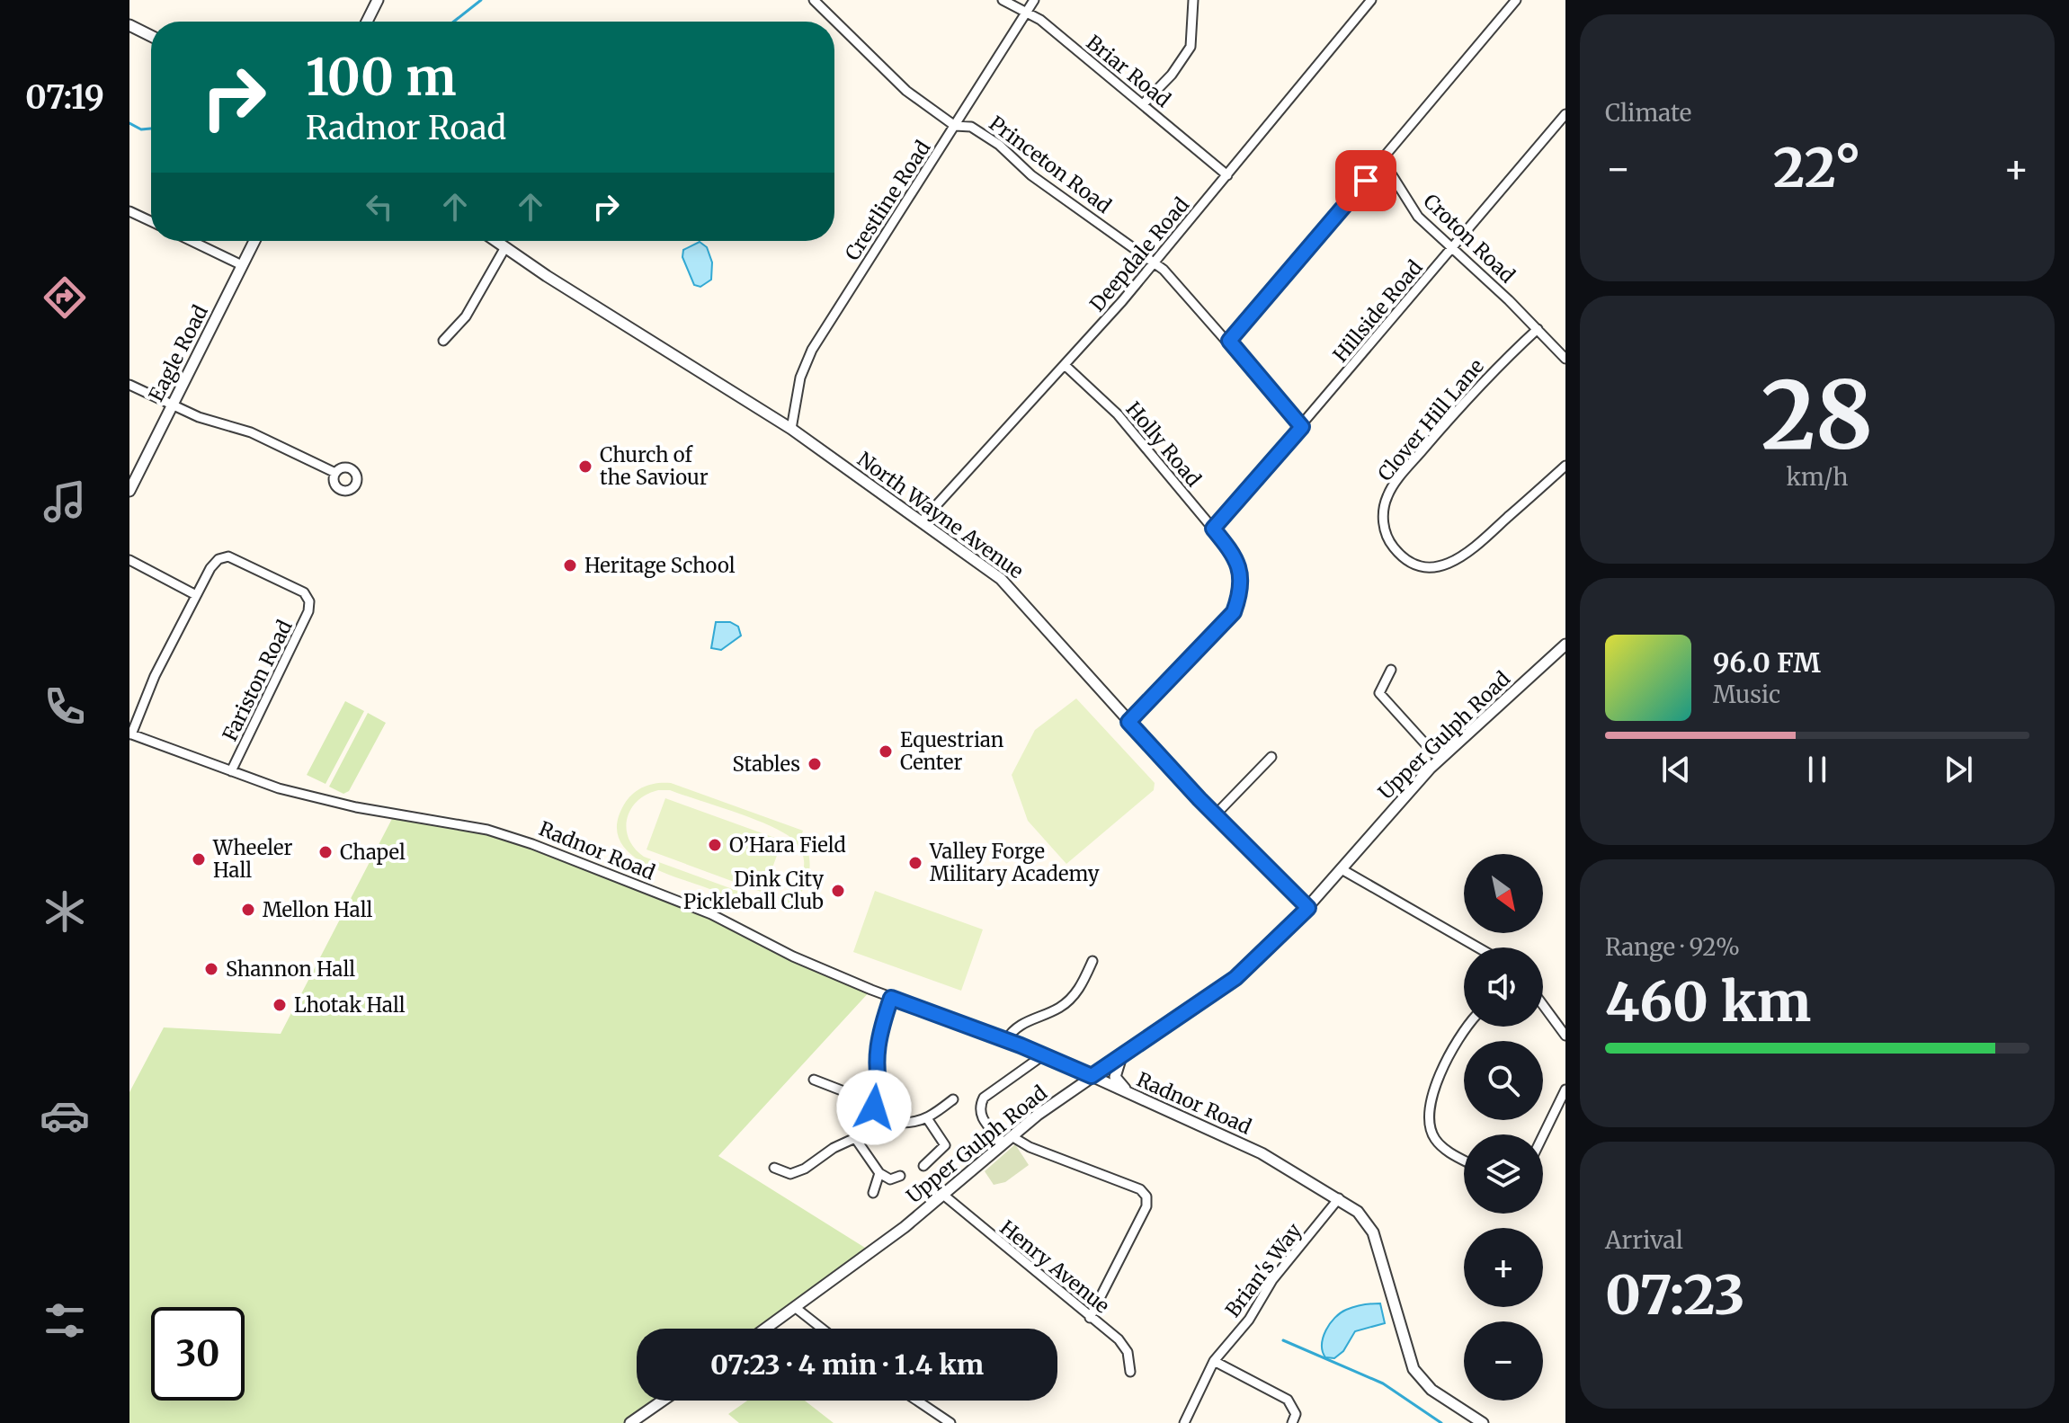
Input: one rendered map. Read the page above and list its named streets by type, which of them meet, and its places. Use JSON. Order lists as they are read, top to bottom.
{
  "streets": {
    "street": [
      "Briar Road",
      "Princeton Road",
      "Crestline Road",
      "Croton Road",
      "Deepdale Road",
      "Hillside Road",
      "Eagle Road",
      "Clover Hill Lane",
      "Holly Road",
      "North Wayne Avenue",
      "Fariston Road",
      "Upper Gulph Road",
      "Radnor Road",
      "Henry Avenue",
      "Brian's Way"
    ]
  },
  "crossings": [
    ["Briar Road", "Crestline Road"],
    ["Briar Road", "Deepdale Road"],
    ["Princeton Road", "Crestline Road"],
    ["Princeton Road", "Deepdale Road"],
    ["Princeton Road", "Hillside Road"],
    ["Crestline Road", "North Wayne Avenue"],
    ["Croton Road", "Hillside Road"],
    ["Croton Road", "Clover Hill Lane"],
    ["Deepdale Road", "Holly Road"],
    ["Deepdale Road", "North Wayne Avenue"],
    ["Hillside Road", "Holly Road"],
    ["Holly Road", "North Wayne Avenue"],
    ["North Wayne Avenue", "Upper Gulph Road"],
    ["Fariston Road", "Radnor Road"],
    ["Upper Gulph Road", "Radnor Road"],
    ["Upper Gulph Road", "Henry Avenue"],
    ["Radnor Road", "Brian's Way"]
  ],
  "places": [
    "Church of the Saviour",
    "Heritage School",
    "Equestrian Center",
    "Stables",
    "O’Hara Field",
    "Chapel",
    "Wheeler Hall",
    "Valley Forge Military Academy",
    "Dink City Pickleball Club",
    "Mellon Hall",
    "Shannon Hall",
    "Lhotak Hall"
  ],
  "north": "bottom right",
  "page": {
    "tabs": "07:19",
    "tile": [
      "Climate",
      ["28", "km/h"],
      ["Range · 92%", "460 km"],
      ["Arrival", "07:23"]
    ],
    "turn": ["100 m", "Radnor Road"],
    "heat": ["−", "22°", "+"],
    "song": ["96.0 FM", "Music"],
    "map_buttons": ["+", "−"],
    "limit": "30",
    "trip": "07:23 · 4 min · 1.4 km"
  }
}
